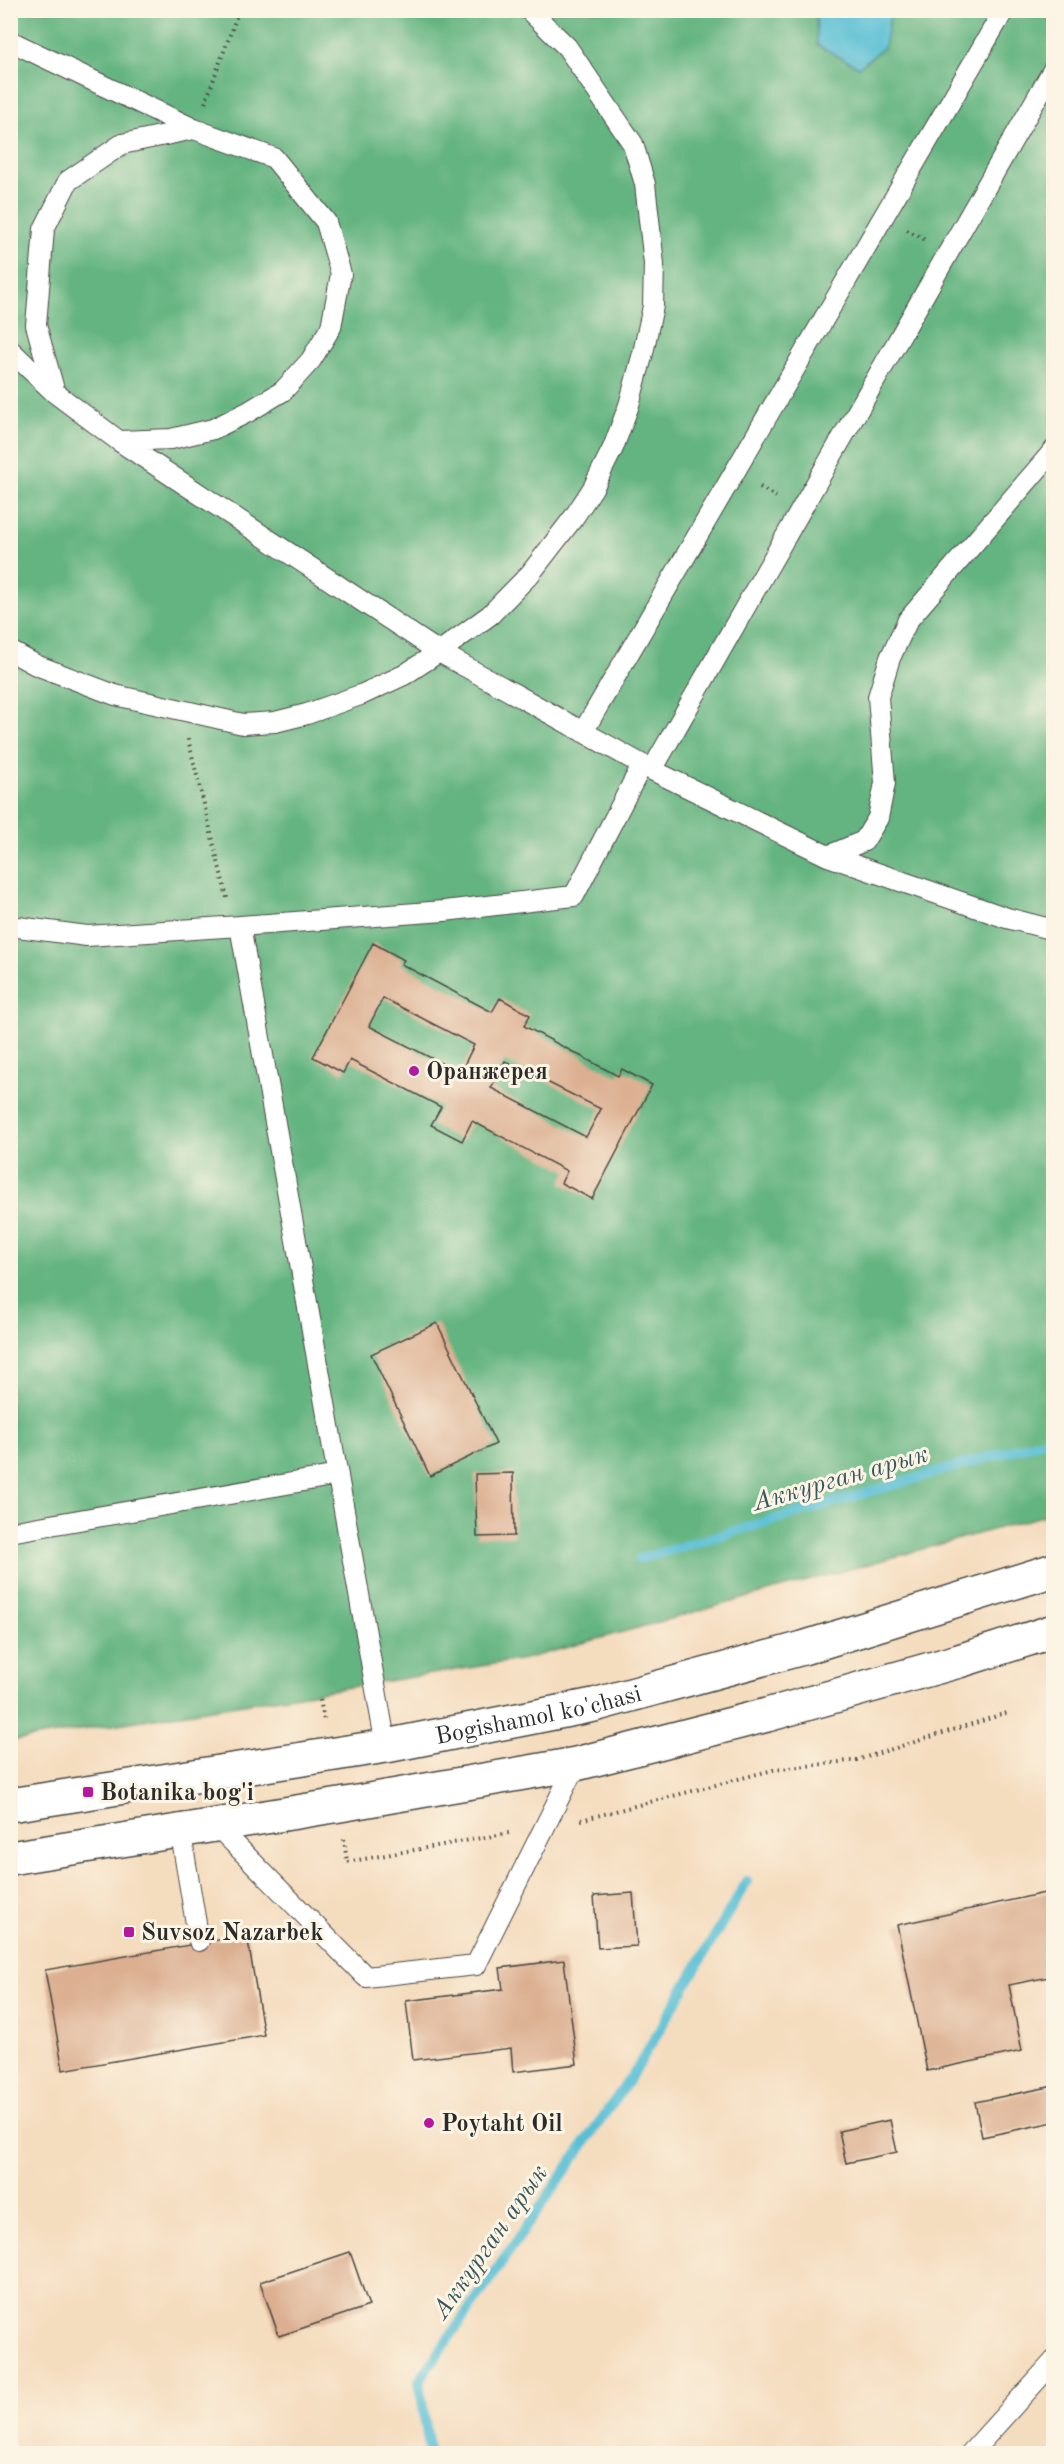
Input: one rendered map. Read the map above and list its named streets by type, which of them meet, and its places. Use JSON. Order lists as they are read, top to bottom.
{
  "streets": {
    "main road": ["Bogishamol ko'chasi"]
  },
  "water": ["Аккурган арык"],
  "places": {
    "other": ["Оранжерея", "Poytaht Oil"],
    "transit": ["Botanika bog'i", "Suvsoz Nazarbek"]
  }
}
